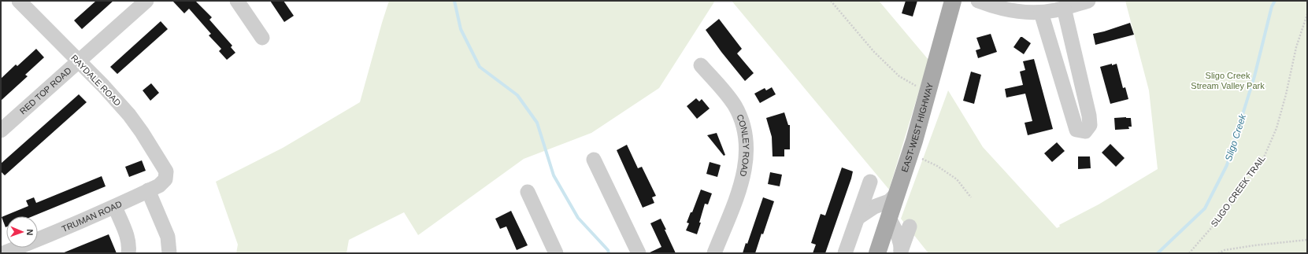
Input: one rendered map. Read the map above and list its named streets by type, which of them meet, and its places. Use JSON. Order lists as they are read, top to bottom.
{
  "streets": {
    "main road": ["EAST-WEST HIGHWAY"],
    "street": [
      "RAYDALE ROAD",
      "RED TOP ROAD",
      "CONLEY ROAD",
      "TRUMAN ROAD"
    ],
    "path": ["SLIGO CREEK TRAIL"]
  },
  "crossings": [
    ["RAYDALE ROAD", "RED TOP ROAD"],
    ["RAYDALE ROAD", "TRUMAN ROAD"]
  ],
  "water": ["Sligo Creek"],
  "parks": ["Sligo Creek Stream Valley Park"],
  "north": "right"
}
